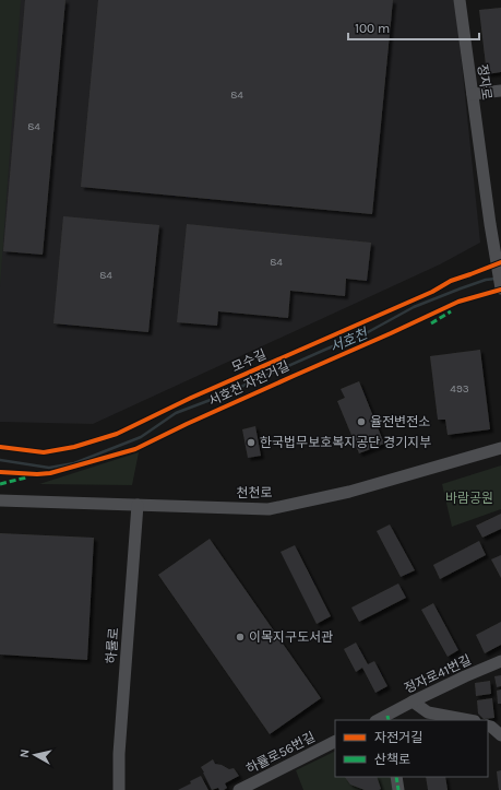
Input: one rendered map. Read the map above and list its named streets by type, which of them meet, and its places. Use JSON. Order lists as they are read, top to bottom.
{
  "streets": {
    "street": [
      "정자로",
      "천천로",
      "하률로",
      "정자로41번길",
      "하률로56번길"
    ],
    "cycle path": ["모수길", "서호천 자전거길"]
  },
  "crossings": [
    ["천천로", "하률로"]
  ],
  "water": ["서호천"],
  "parks": ["바람공원"],
  "places": ["율전변전소", "한국법무보호복지공단 경기지부", "이목지구도서관"],
  "house_numbers": [
    "84",
    "84",
    "84",
    "84",
    "493"
  ],
  "legend": ["자전거길", "산책로"],
  "scale_bar": "100 m",
  "north": "left"
}
